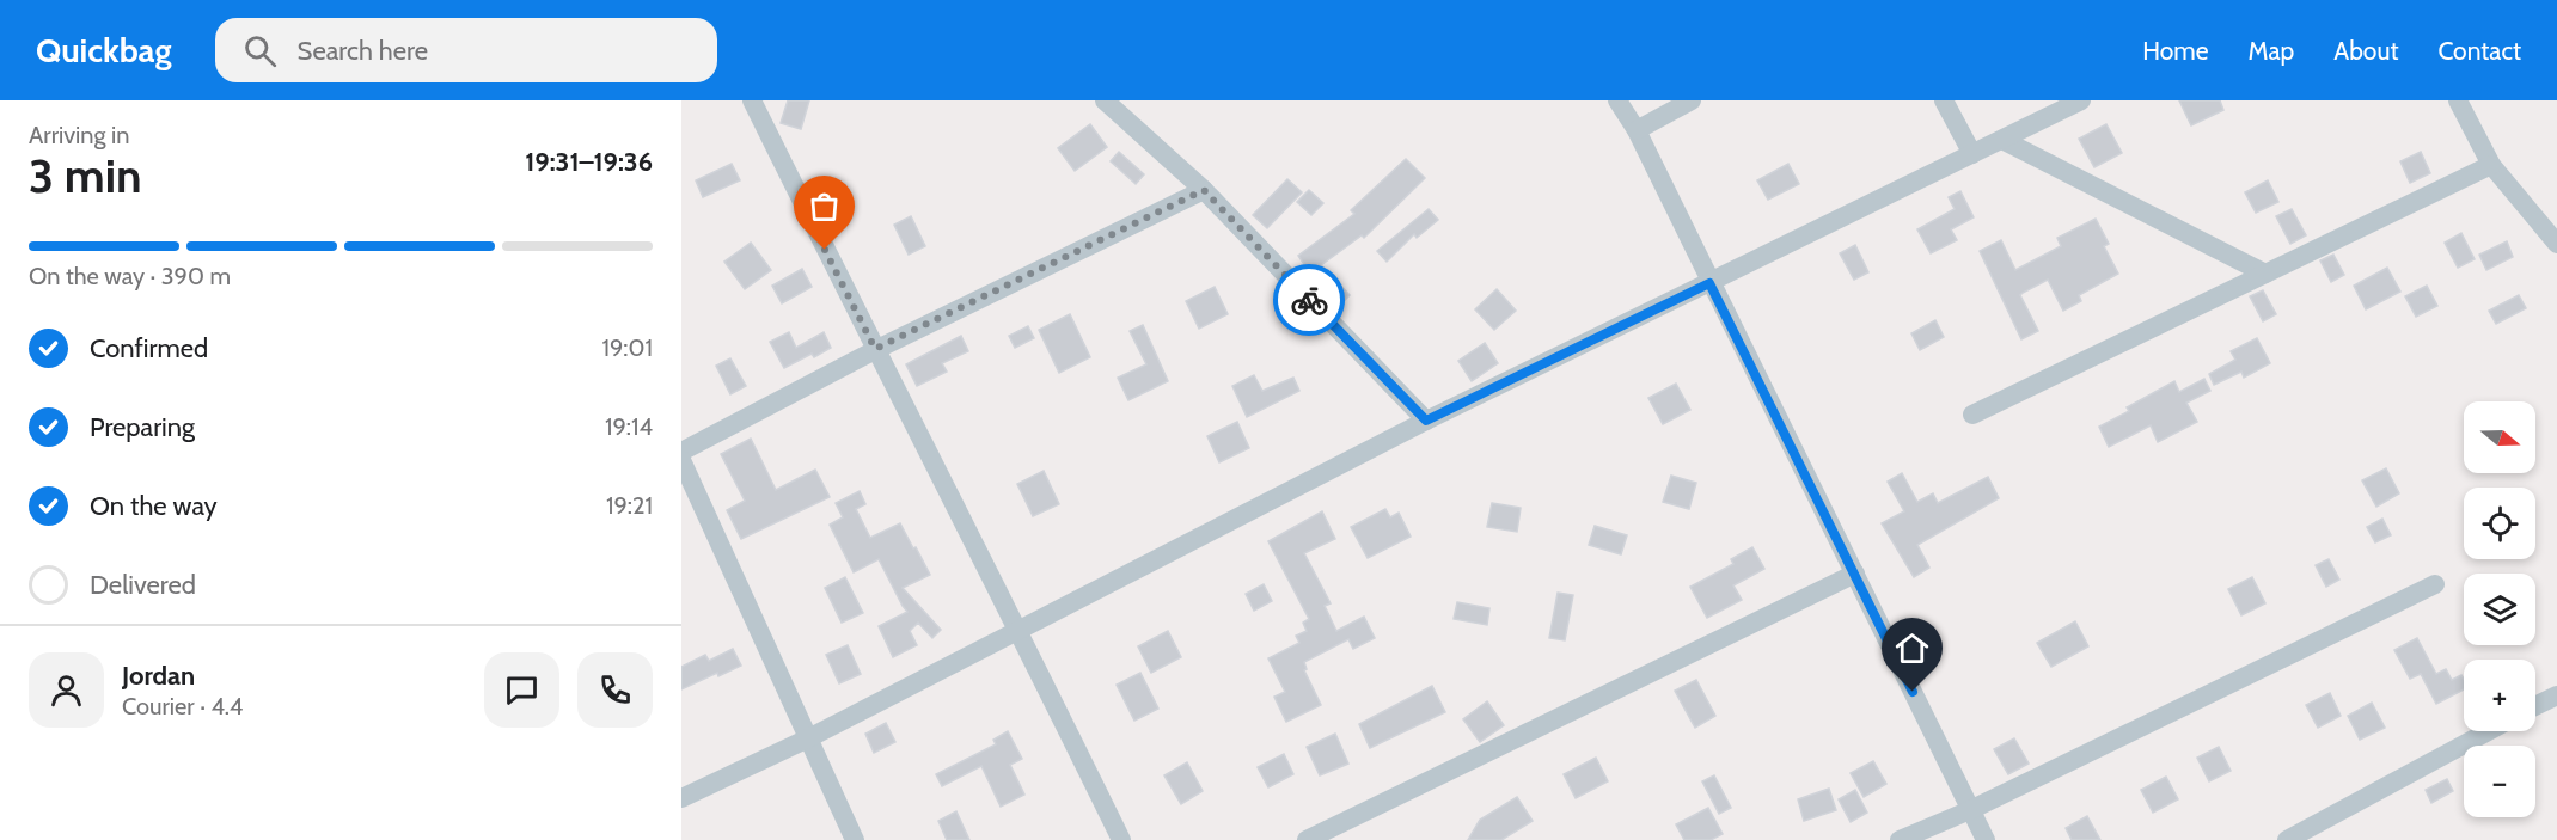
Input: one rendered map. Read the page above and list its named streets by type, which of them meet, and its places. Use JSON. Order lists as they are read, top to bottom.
{
  "north": "right",
  "page": {
    "header": "Quickbag",
    "search": "Search here",
    "nav": [
      "Home",
      "Map",
      "About",
      "Contact"
    ],
    "heading": ["3 min", "Arriving in", "19:31–19:36"],
    "panel": ["Jordan", "Courier · 4.4"],
    "bar": "On the way · 390 m",
    "list": [
      ["Confirmed", "19:01"],
      ["Preparing", "19:14"],
      ["On the way", "19:21"],
      "Delivered"
    ],
    "map_buttons": ["+", "−"]
  }
}
